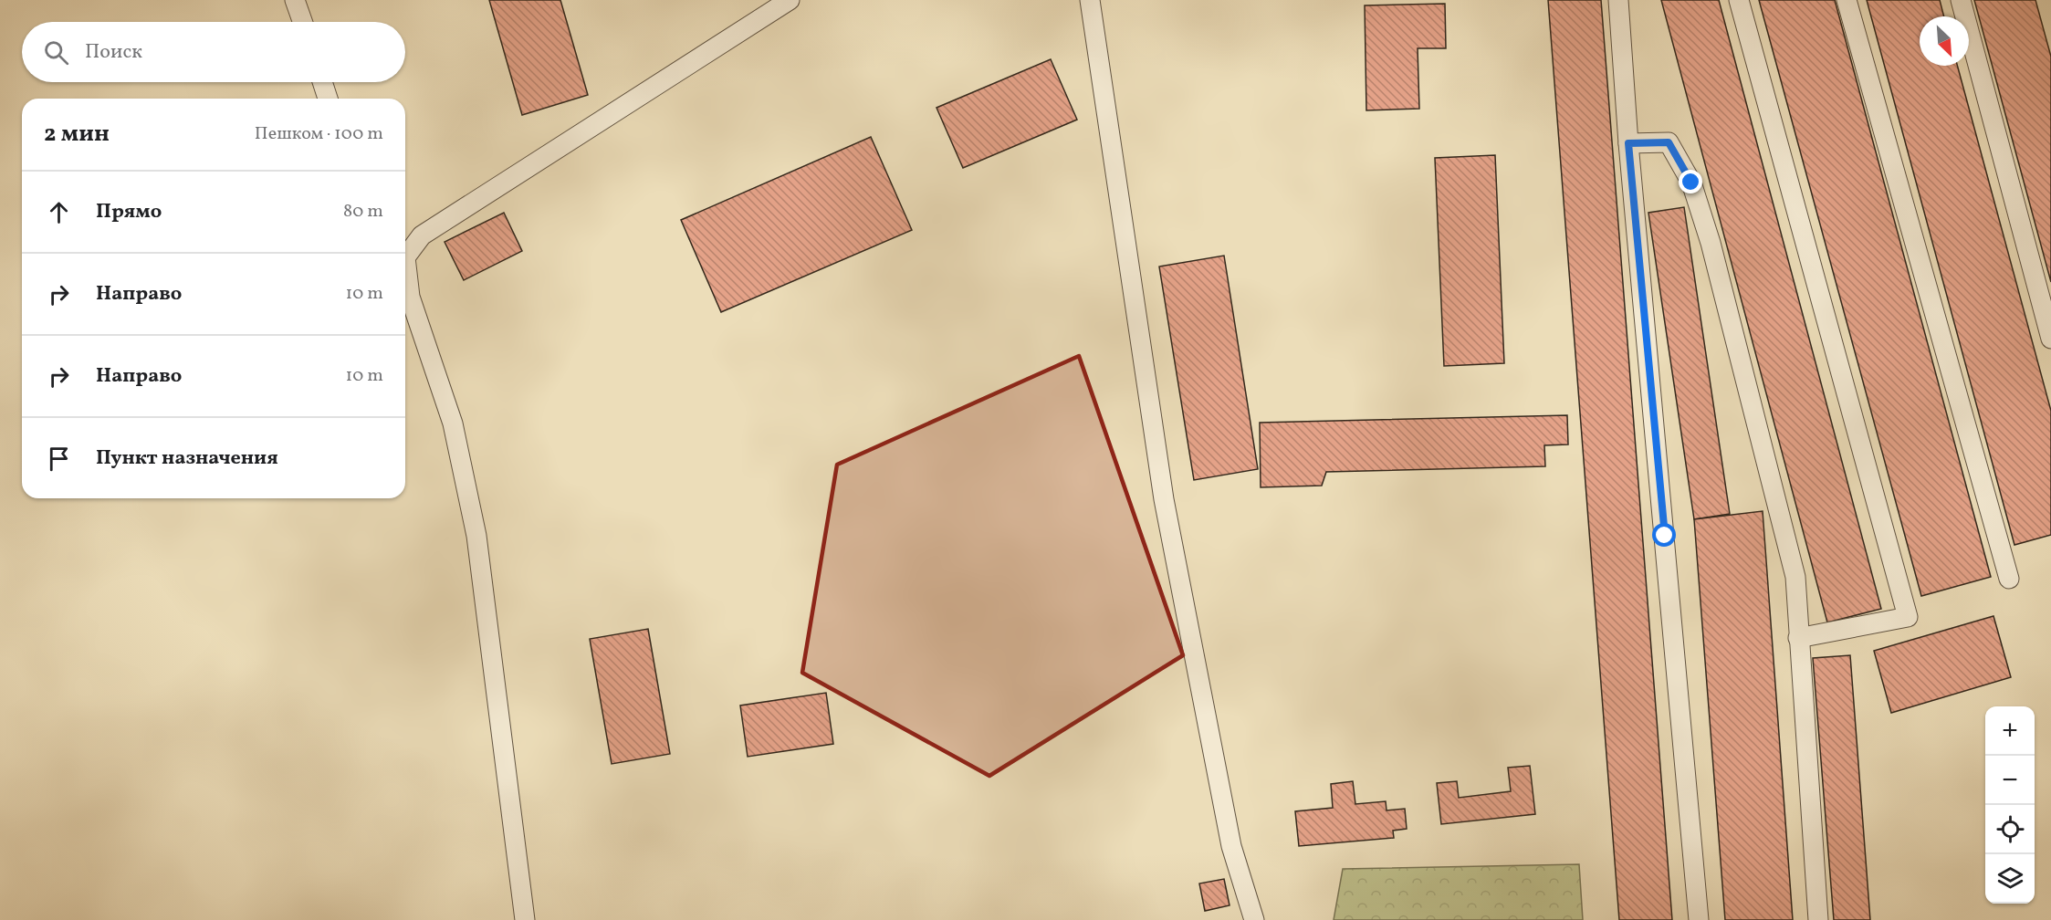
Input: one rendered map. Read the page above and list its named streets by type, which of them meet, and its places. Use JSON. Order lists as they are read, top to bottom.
{
  "north": "bottom right",
  "page": {
    "search": "Поиск",
    "heading": ["2 мин", "Пешком · 100 m"],
    "list": [
      ["Прямо", "80 m"],
      ["Направо", "10 m"],
      ["Направо", "10 m"],
      "Пункт назначения"
    ],
    "map_buttons": ["+", "−"]
  }
}
